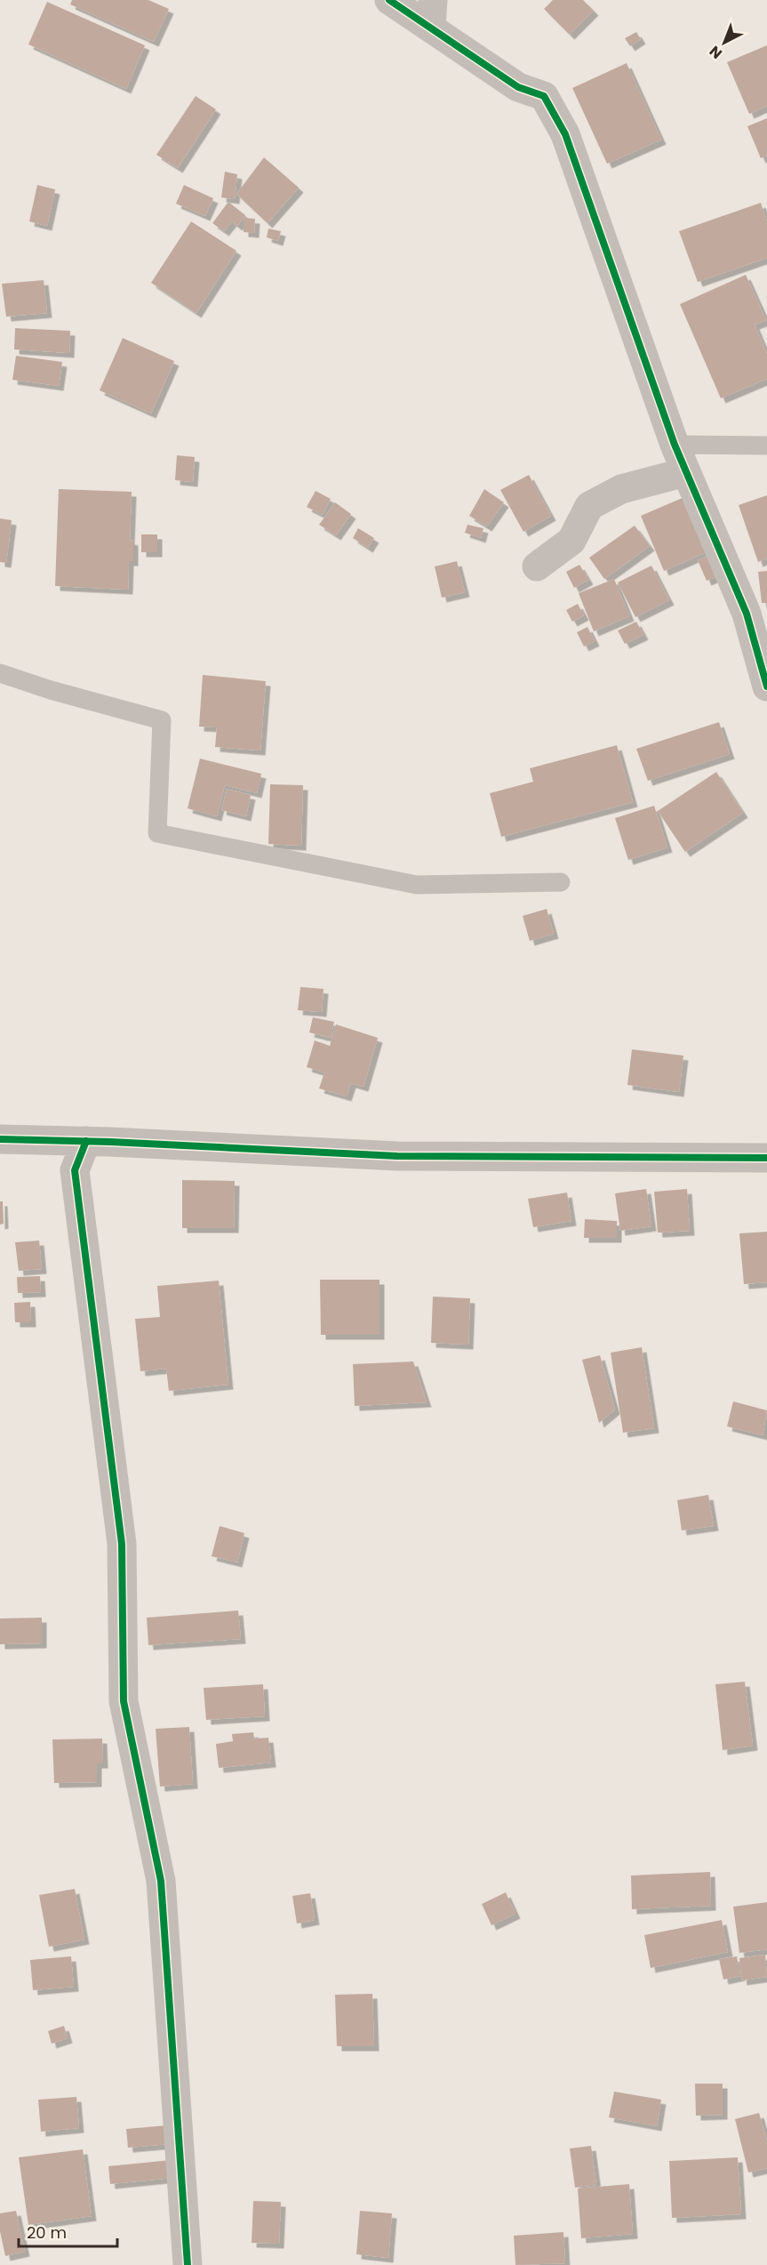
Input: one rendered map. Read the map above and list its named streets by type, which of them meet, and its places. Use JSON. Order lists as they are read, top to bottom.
{
  "scale_bar": "20 m",
  "north": "bottom left"
}
